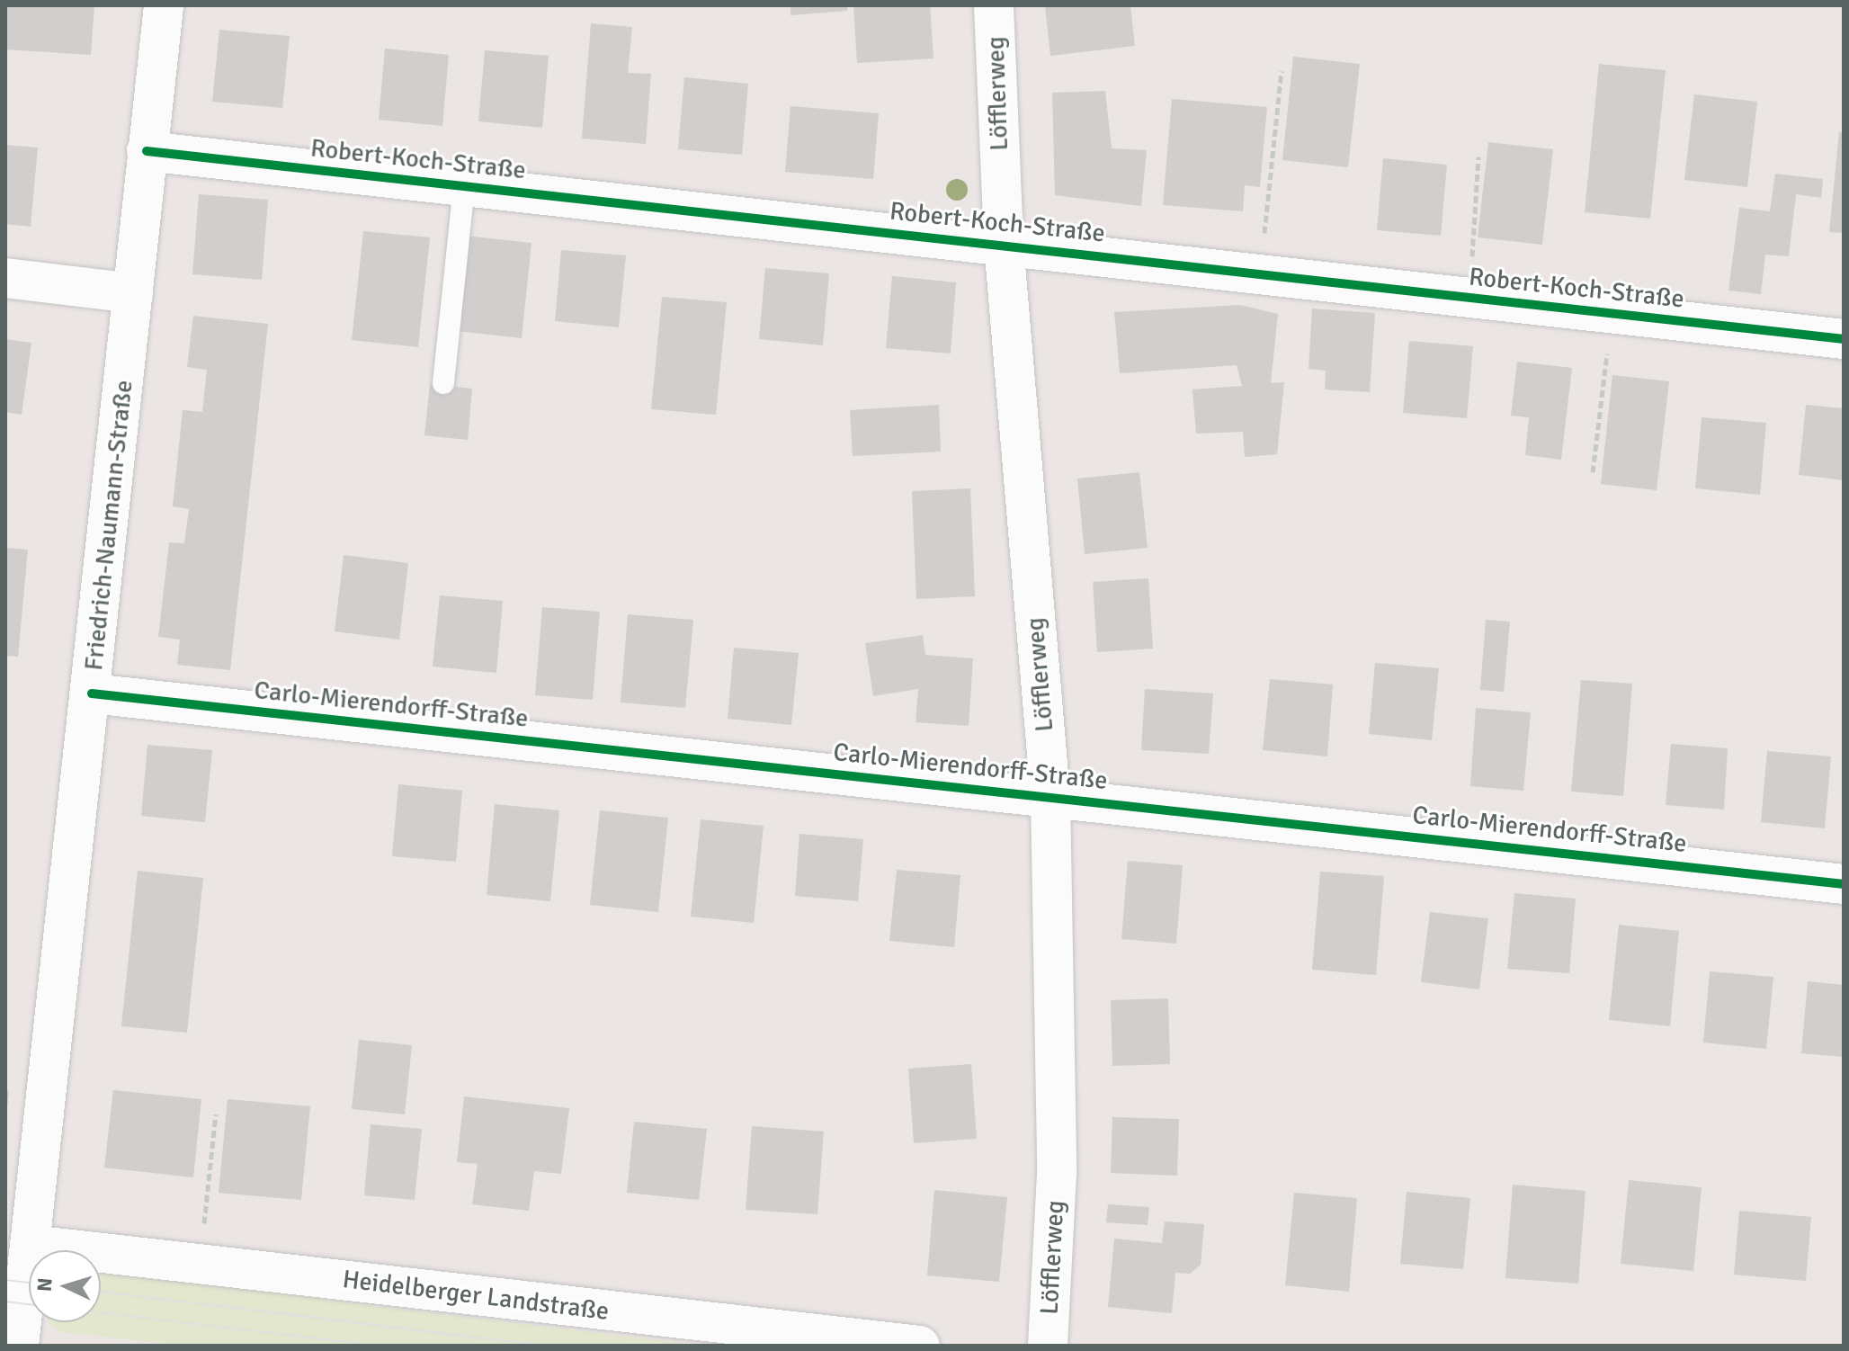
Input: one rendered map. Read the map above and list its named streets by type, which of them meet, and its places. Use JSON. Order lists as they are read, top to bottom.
{
  "streets": {
    "street": [
      "Löfflerweg",
      "Robert-Koch-Straße",
      "Friedrich-Naumann-Straße",
      "Carlo-Mierendorff-Straße",
      "Heidelberger Landstraße"
    ]
  },
  "crossings": [
    ["Löfflerweg", "Robert-Koch-Straße"],
    ["Löfflerweg", "Carlo-Mierendorff-Straße"],
    ["Robert-Koch-Straße", "Friedrich-Naumann-Straße"],
    ["Friedrich-Naumann-Straße", "Carlo-Mierendorff-Straße"],
    ["Friedrich-Naumann-Straße", "Heidelberger Landstraße"]
  ],
  "north": "left"
}
